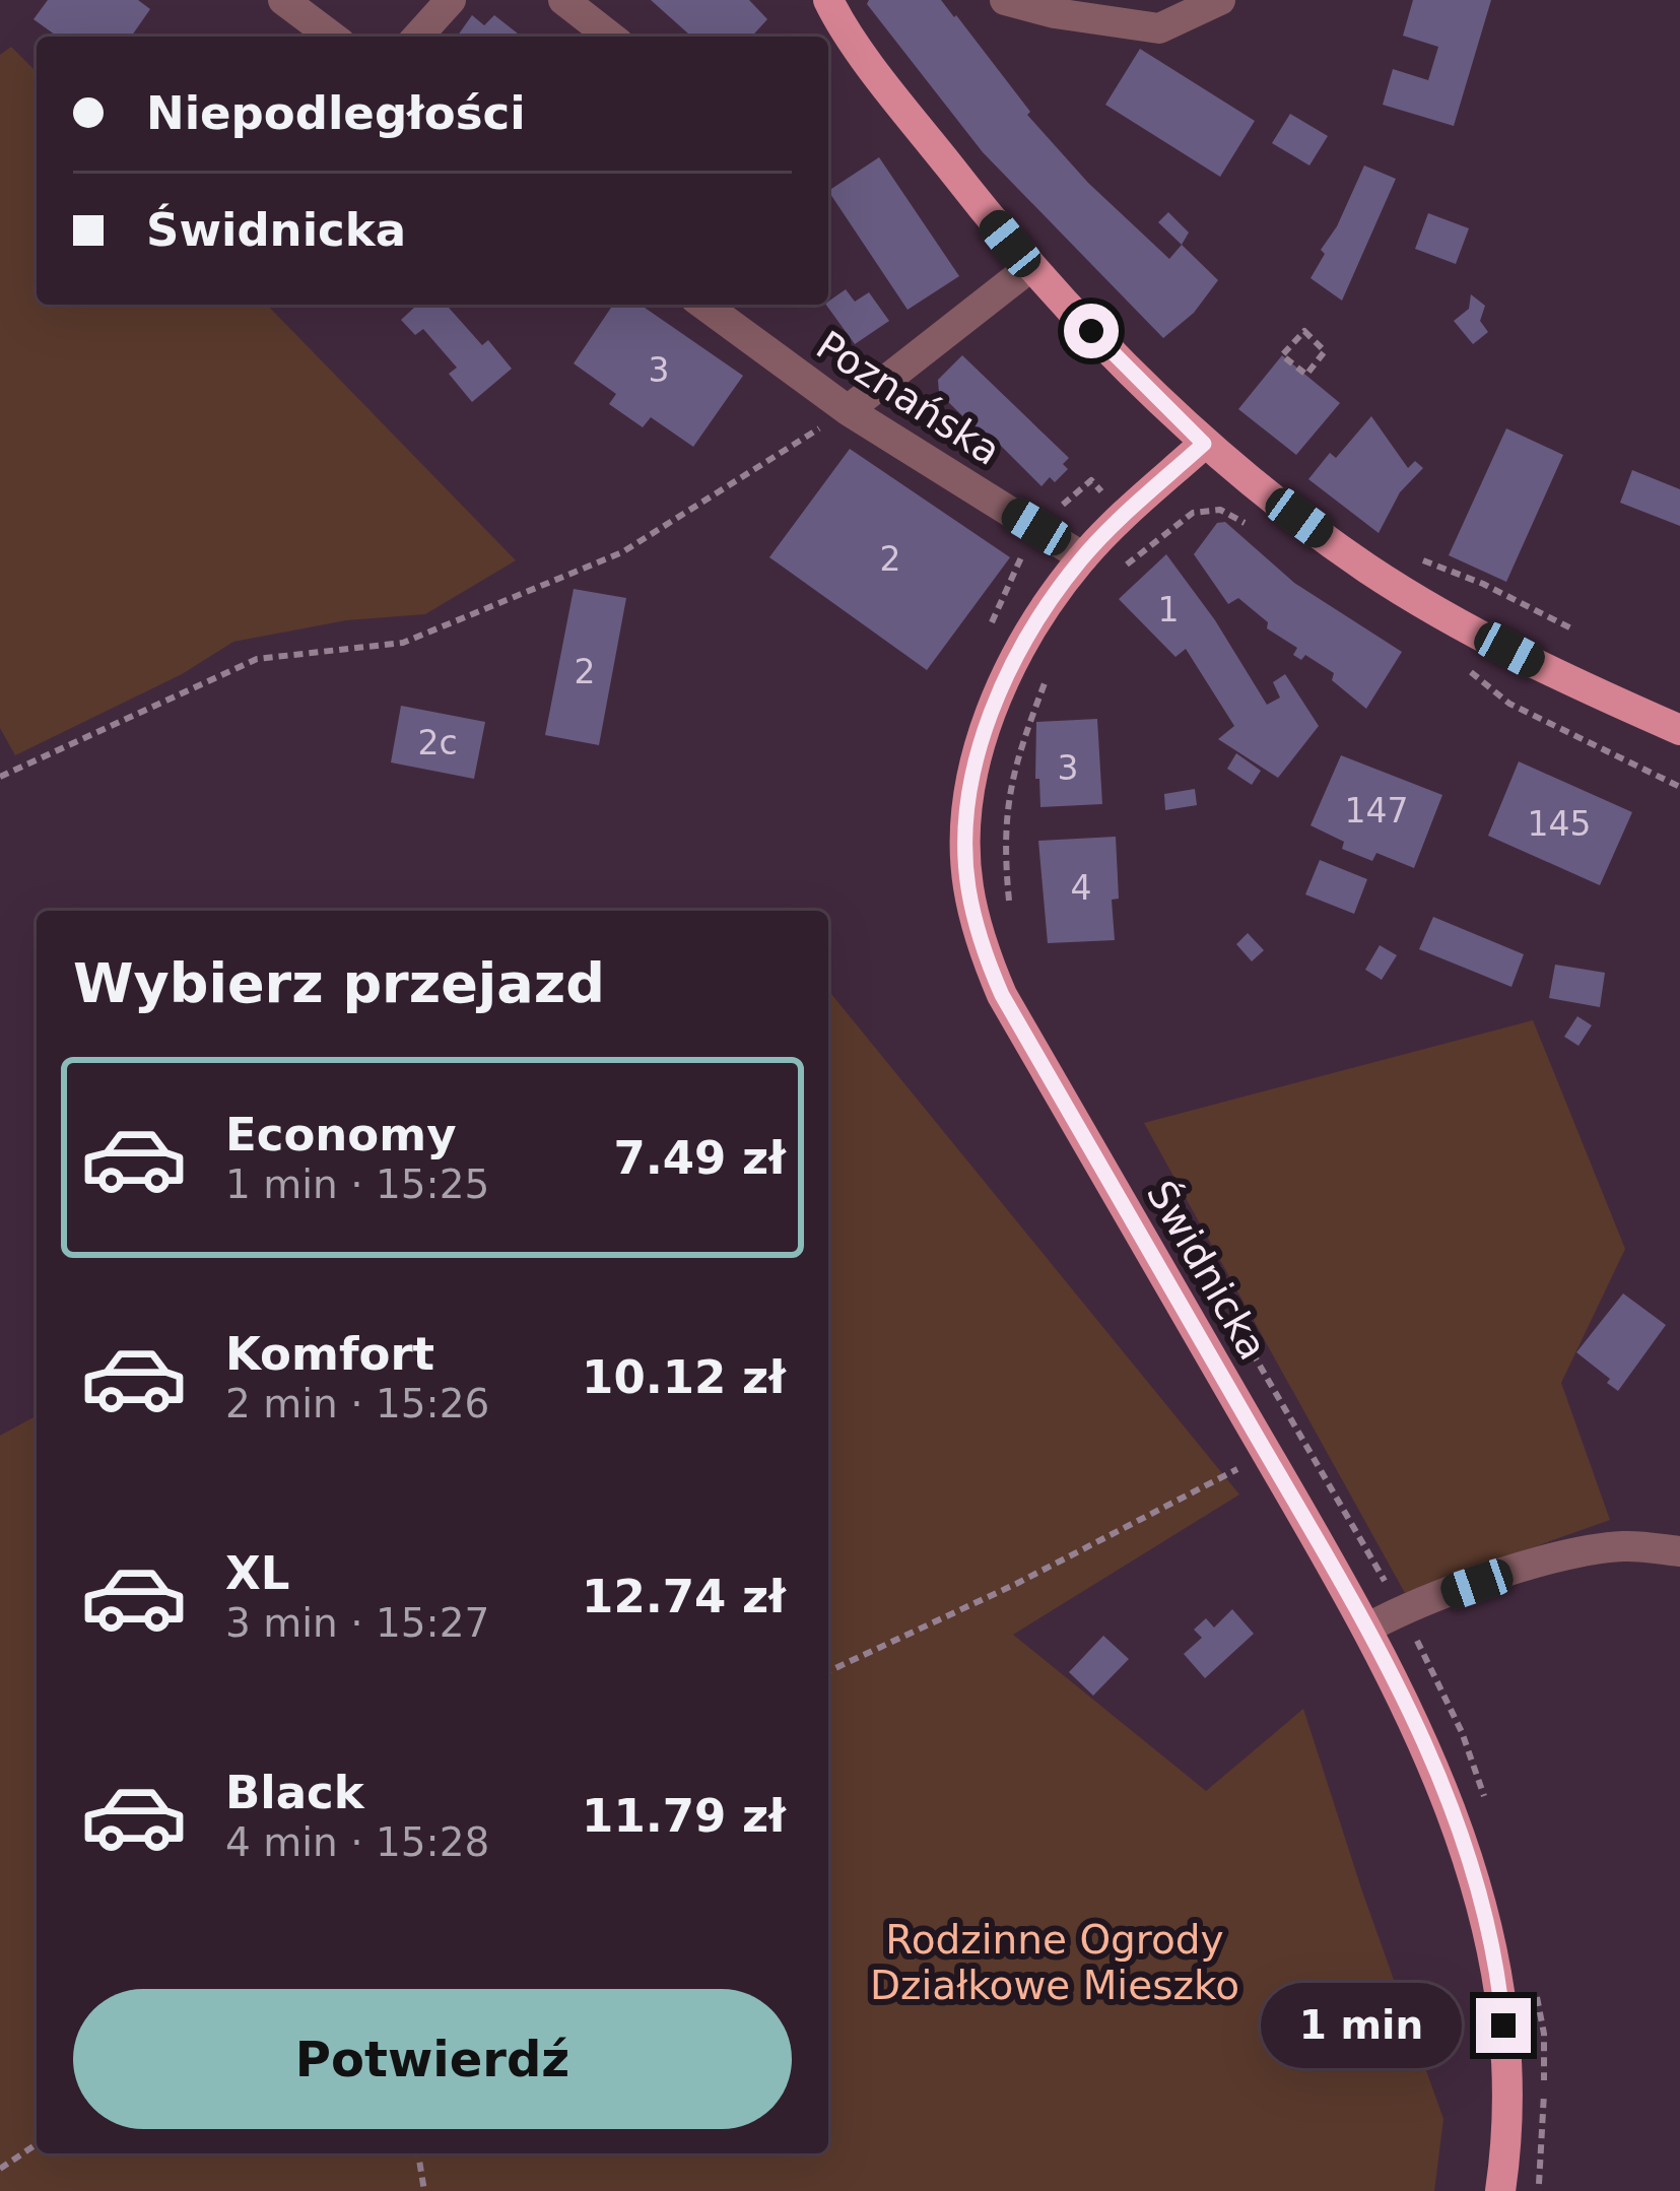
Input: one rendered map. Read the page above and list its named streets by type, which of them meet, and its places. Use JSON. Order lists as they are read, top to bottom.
{
  "streets": {
    "main road": ["Świdnicka"],
    "street": ["Poznańska"]
  },
  "crossings": [
    ["Poznańska", "Świdnicka"]
  ],
  "parks": ["Rodzinne Ogrody Działkowe Mieszko"],
  "house_numbers": [
    "3",
    "2",
    "1",
    "2",
    "2c",
    "3",
    "147",
    "145",
    "4"
  ],
  "page": {
    "banner": ["Niepodległości", "Świdnicka"],
    "heading": "Wybierz przejazd",
    "list": [
      {
        "name": "Economy",
        "note": "1 min · 15:25",
        "value": "7.49 zł"
      },
      {
        "name": "Komfort",
        "note": "2 min · 15:26",
        "value": "10.12 zł"
      },
      {
        "name": "XL",
        "note": "3 min · 15:27",
        "value": "12.74 zł"
      },
      {
        "name": "Black",
        "note": "4 min · 15:28",
        "value": "11.79 zł"
      }
    ],
    "buttons": "Potwierdź",
    "bubble": "1 min"
  }
}
